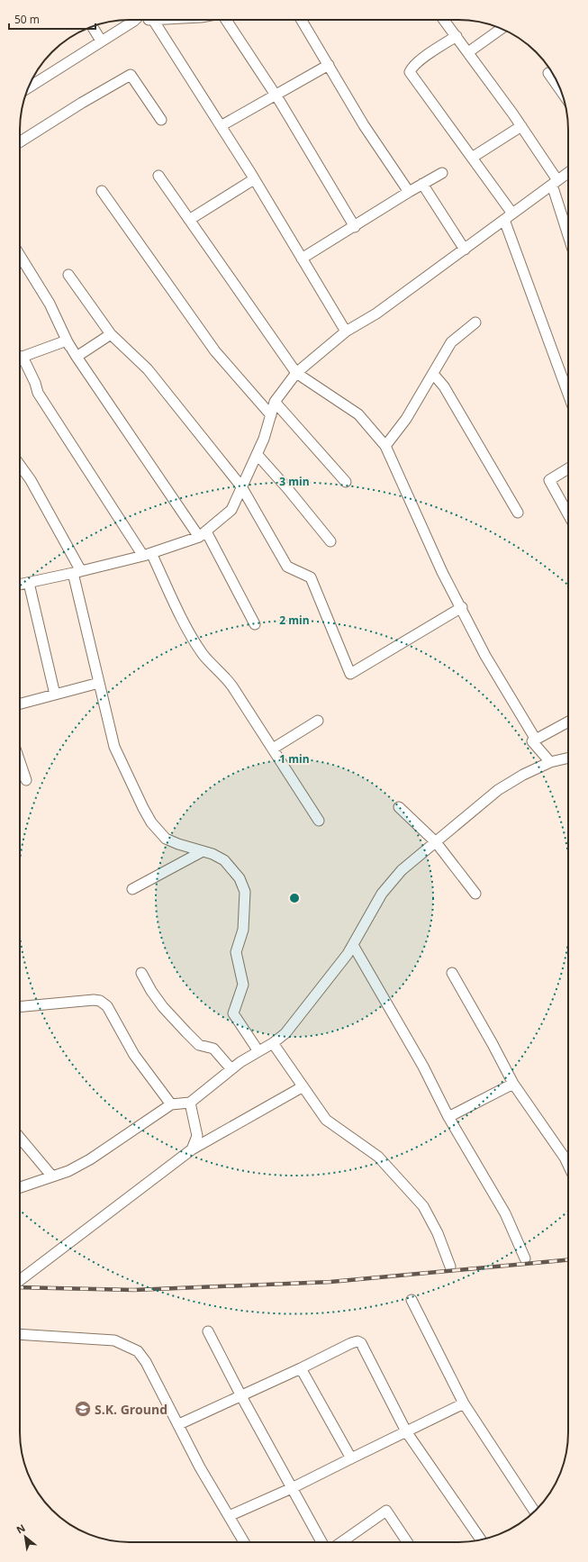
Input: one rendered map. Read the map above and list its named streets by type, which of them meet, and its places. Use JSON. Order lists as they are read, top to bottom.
{
  "places": {
    "school or university": ["S.K. Ground"]
  },
  "scale_bar": "50 m",
  "north": "top left",
  "rings": ["3 min", "2 min", "1 min"]
}
